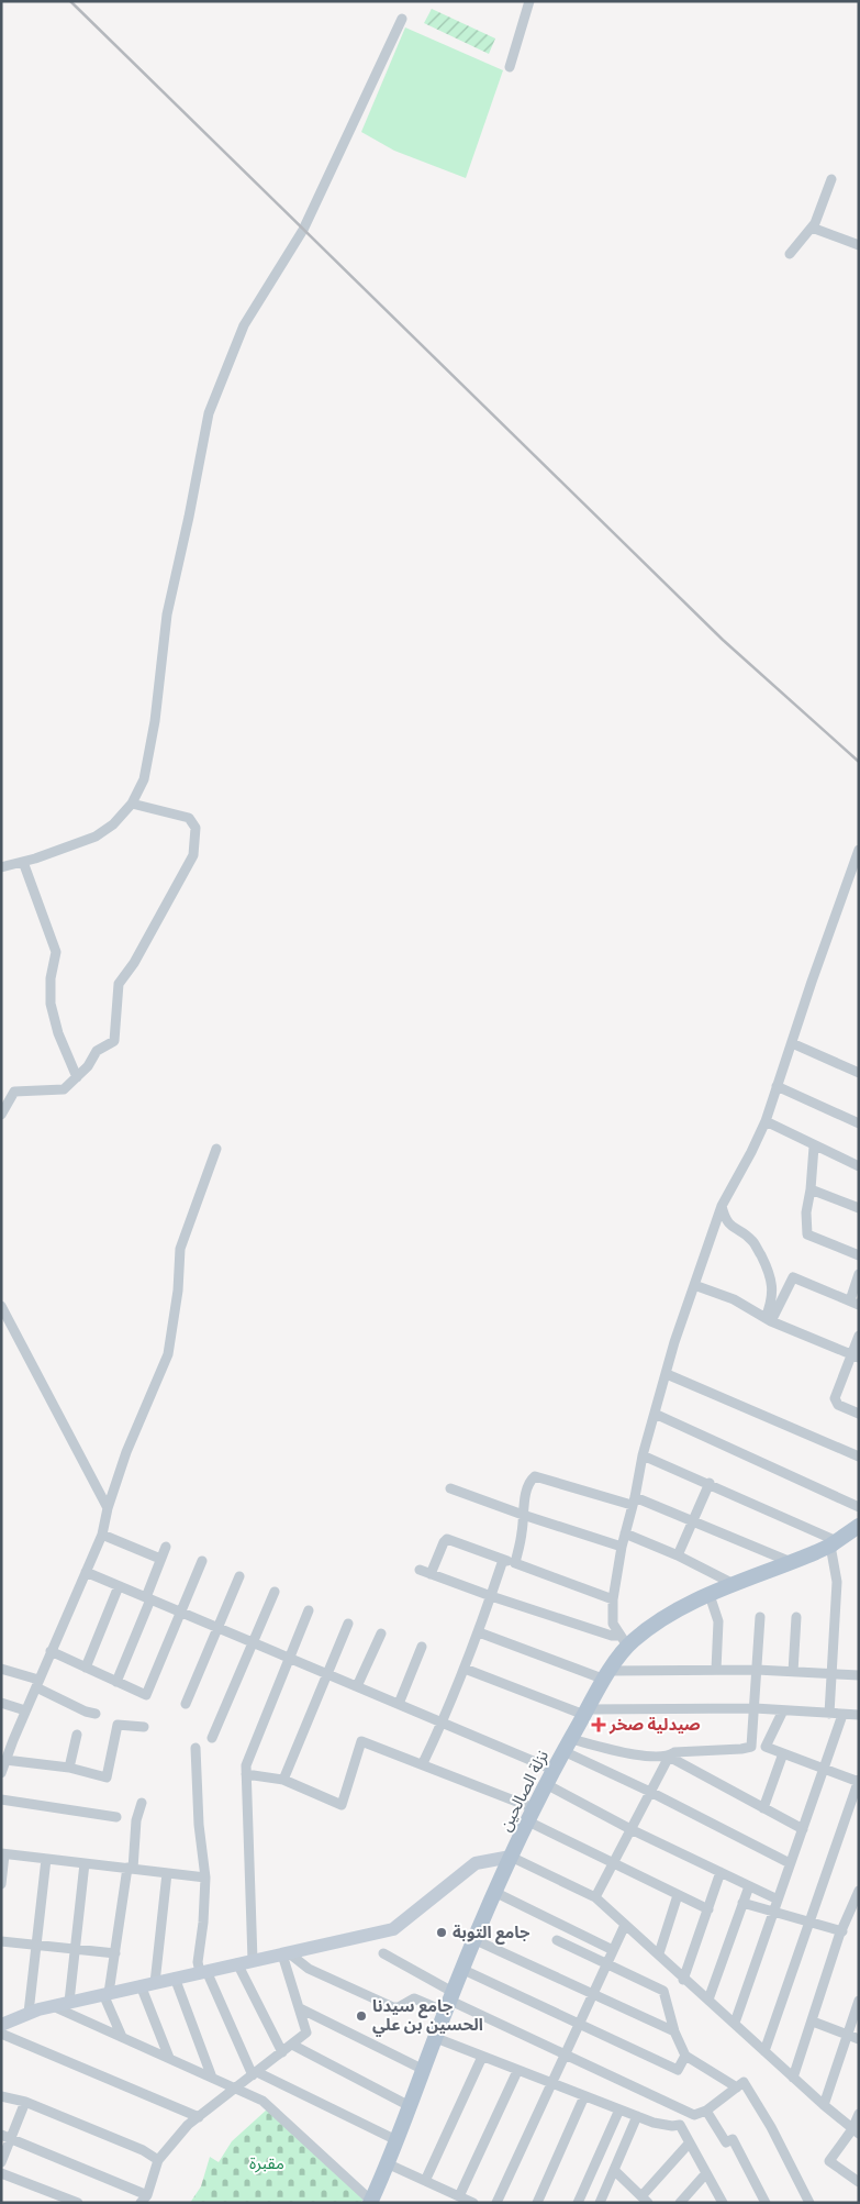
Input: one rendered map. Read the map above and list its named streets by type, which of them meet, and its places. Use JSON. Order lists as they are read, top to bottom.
{
  "streets": {
    "main road": ["نزلة الصالحين"]
  },
  "parks": ["مقبرة"],
  "places": {
    "health": ["صيدلية صخر"],
    "other": ["جامع التوبة", "جامع سيدنا الحسين بن علي"]
  }
}
